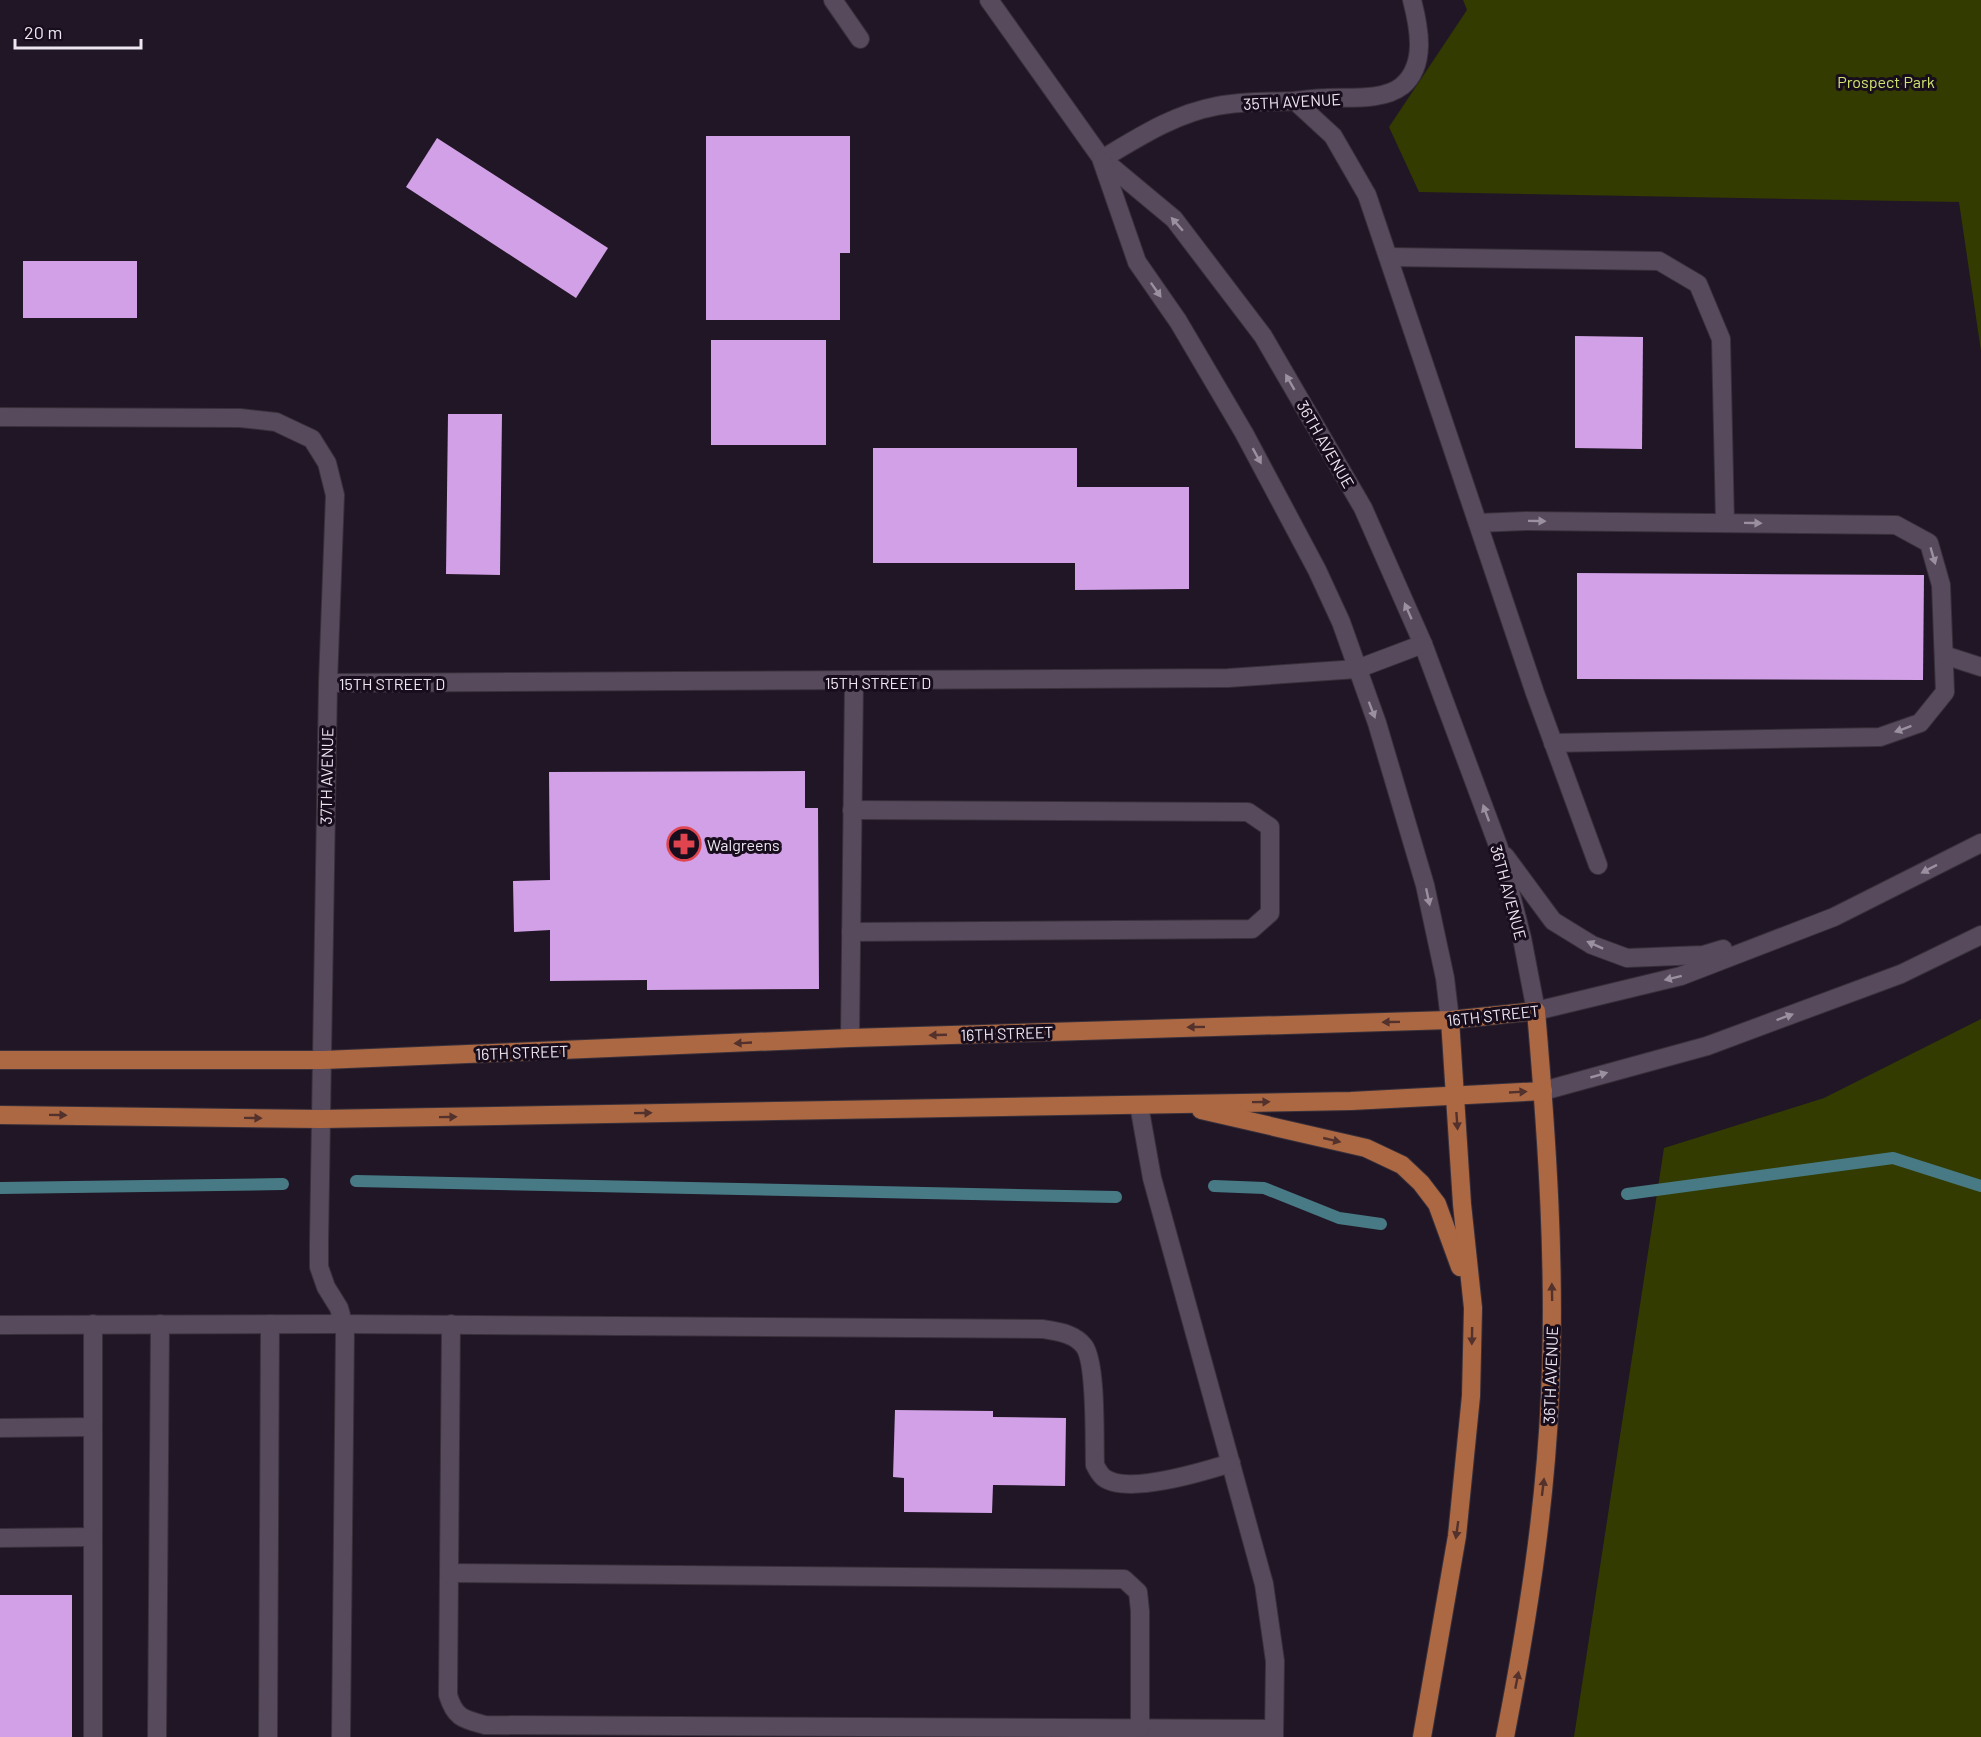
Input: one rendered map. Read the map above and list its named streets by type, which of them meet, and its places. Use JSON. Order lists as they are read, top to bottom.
{
  "streets": {
    "main road": ["36TH AVENUE", "16TH STREET"],
    "street": ["35TH AVENUE", "15TH STREET D", "37TH AVENUE"]
  },
  "crossings": [
    ["35TH AVENUE", "36TH AVENUE"],
    ["36TH AVENUE", "15TH STREET D"],
    ["36TH AVENUE", "16TH STREET"],
    ["15TH STREET D", "37TH AVENUE"],
    ["37TH AVENUE", "16TH STREET"]
  ],
  "parks": ["Prospect Park"],
  "places": {
    "pharmacy": ["Walgreens"]
  },
  "scale_bar": "20 m"
}
